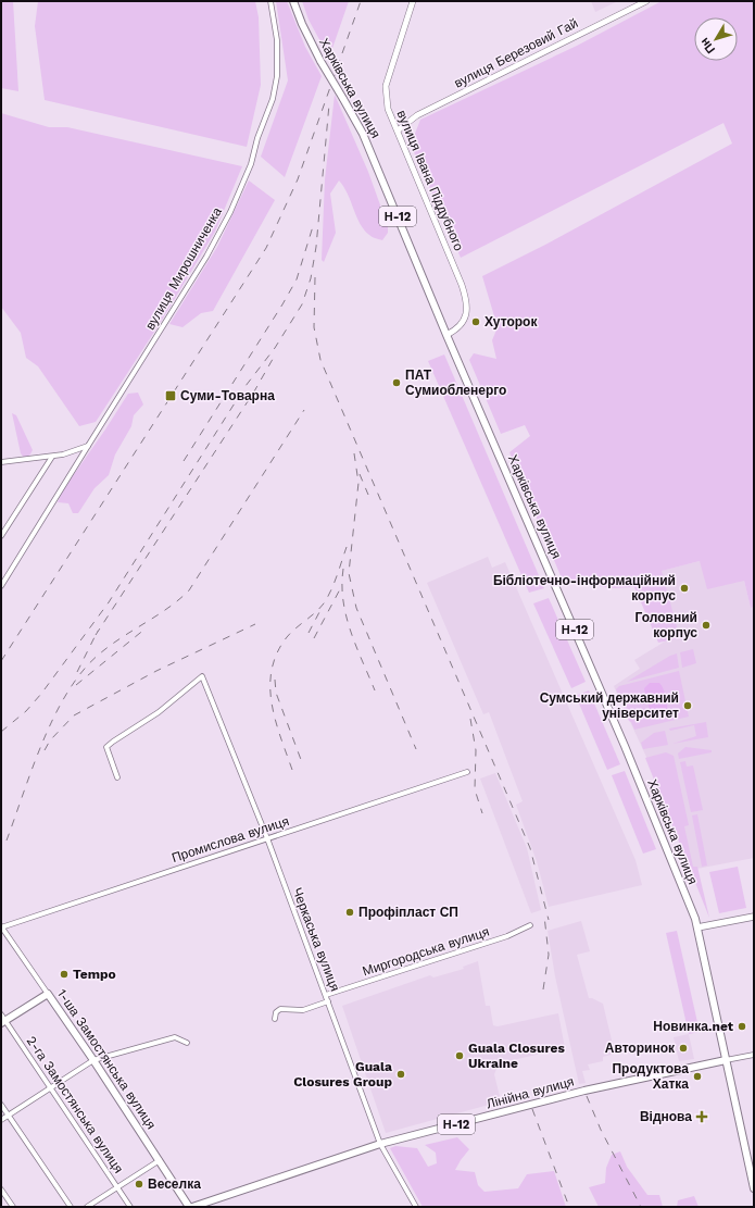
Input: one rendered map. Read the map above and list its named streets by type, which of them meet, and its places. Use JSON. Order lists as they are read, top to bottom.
{
  "streets": {
    "main road": [
      "Харківська вулиця",
      "Н-12",
      "1-ша Замостянська вулиця",
      "Лінійна вулиця"
    ],
    "street": [
      "вулиця Березовий Гай",
      "вулиця Івана Піддубного",
      "вулиця Мирошниченка",
      "Промислова вулиця",
      "Черкаська вулиця",
      "Миргородська вулиця",
      "2-га Замостянська вулиця"
    ]
  },
  "crossings": [
    ["вулиця Березовий Гай", "вулиця Івана Піддубного"],
    ["Харківська вулиця", "вулиця Івана Піддубного"],
    ["Харківська вулиця", "Лінійна вулиця"],
    ["Промислова вулиця", "Черкаська вулиця"],
    ["Промислова вулиця", "1-ша Замостянська вулиця"],
    ["Черкаська вулиця", "Миргородська вулиця"],
    ["Черкаська вулиця", "Лінійна вулиця"]
  ],
  "places": {
    "other": [
      "Хуторок",
      "ПАТ Сумиобленерго",
      "Бібліотечно-інформаційний корпус",
      "Головний корпус",
      "Сумський державний університет",
      "Профіпласт СП",
      "Tempo",
      "Новинка.net",
      "Авторинок",
      "Guala Closures Ukraine",
      "Guala Closures Group",
      "Продуктова Хатка",
      "Веселка"
    ],
    "transit": ["Суми-Товарна"],
    "health": ["Віднова"]
  },
  "north": "bottom left"
}
